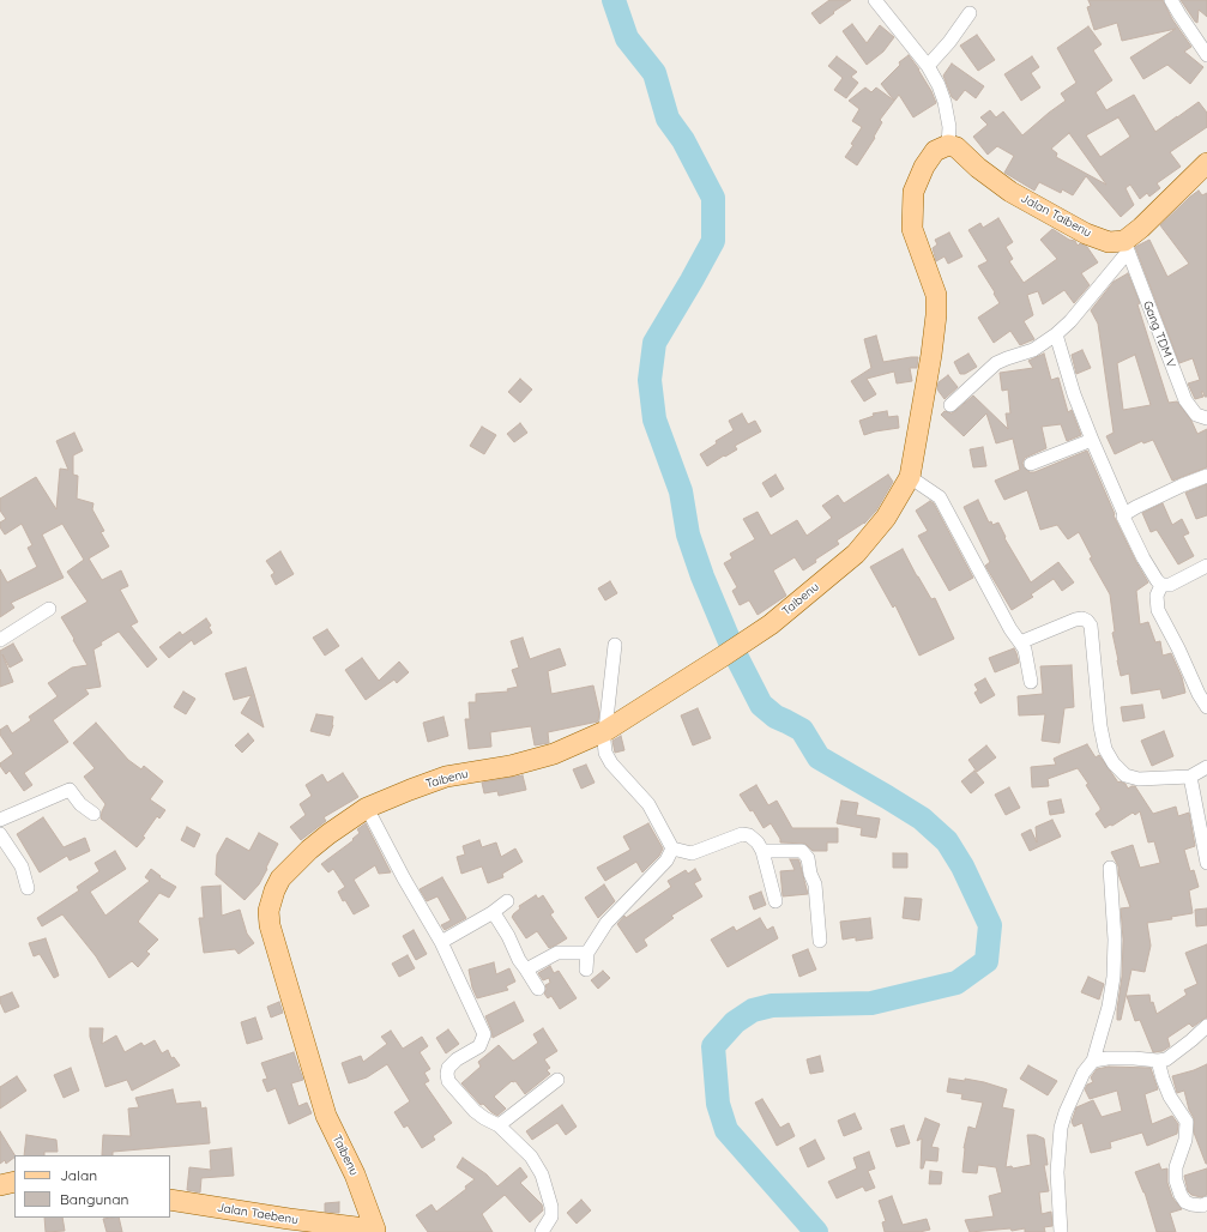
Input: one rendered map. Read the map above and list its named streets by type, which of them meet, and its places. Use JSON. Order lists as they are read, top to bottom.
{
  "streets": {
    "main road": ["Jalan Taibenu", "Taibenu", "Jalan Taebenu"],
    "street": ["Gang TDM V"]
  },
  "crossings": [
    ["Jalan Taibenu", "Gang TDM V"],
    ["Taibenu", "Jalan Taebenu"]
  ],
  "legend": ["Jalan", "Bangunan"]
}
